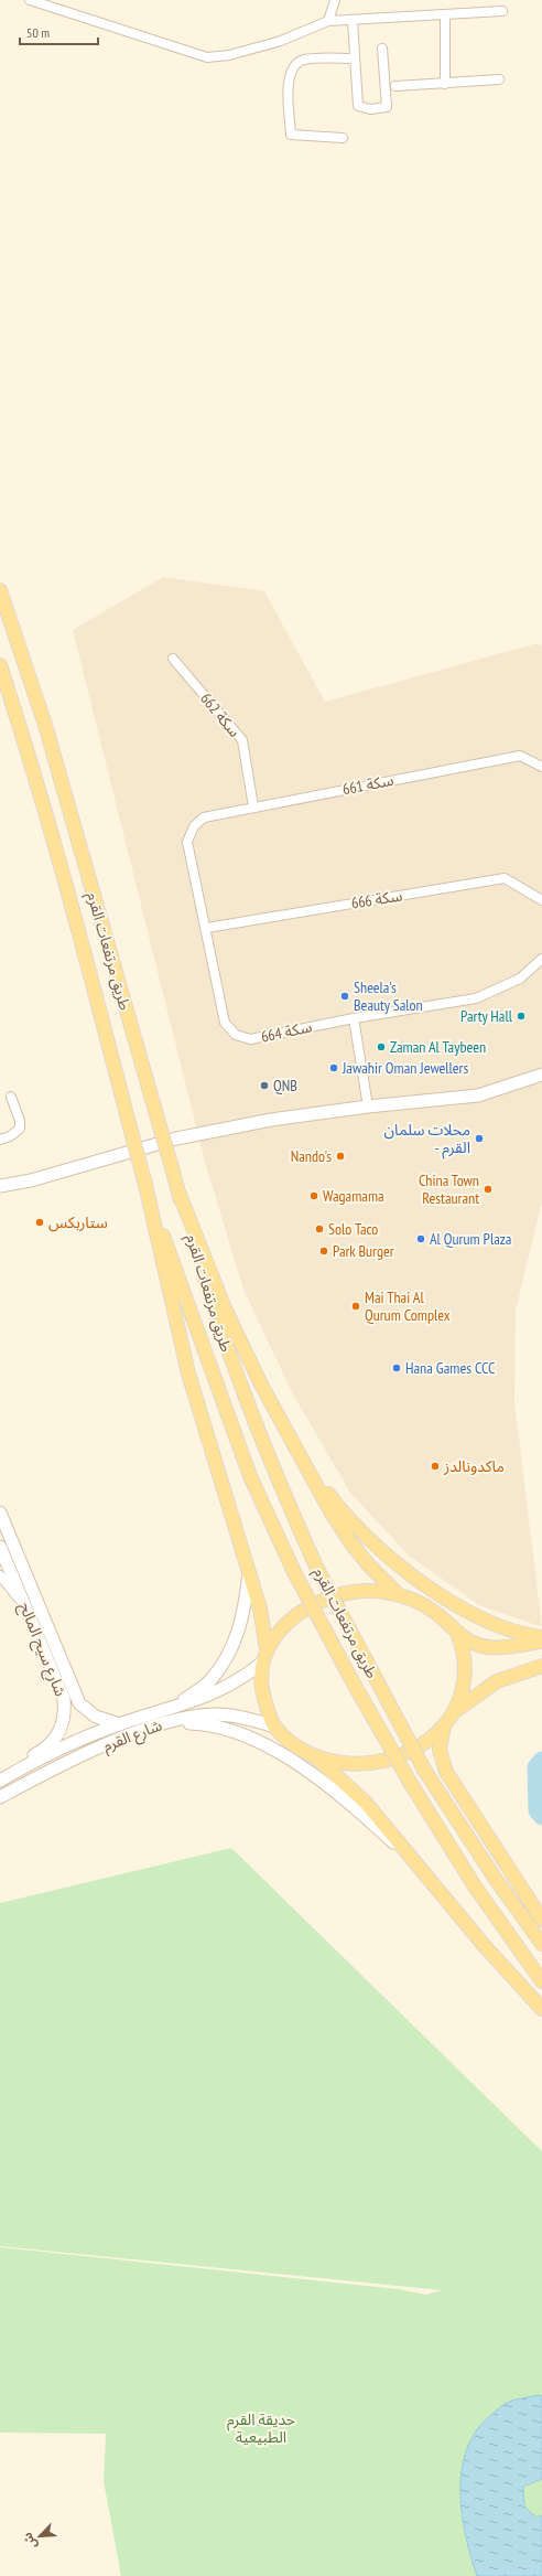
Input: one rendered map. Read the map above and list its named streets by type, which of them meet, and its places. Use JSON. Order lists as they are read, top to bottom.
{
  "streets": {
    "main road": ["طريق مرتفعات القرم"],
    "street": [
      "سكة 662",
      "سكة 661",
      "سكة 666",
      "سكة 664",
      "شارع سيح المالح",
      "شارع القرم"
    ]
  },
  "crossings": [
    ["سكة 662", "سكة 661"],
    ["سكة 661", "سكة 664"],
    ["سكة 666", "سكة 664"],
    ["شارع سيح المالح", "شارع القرم"]
  ],
  "parks": ["حديقة القرم الطبيعية"],
  "places": [
    "Sheela's Beauty Salon",
    "Party Hall",
    "Zaman Al Taybeen",
    "Jawahir Oman Jewellers",
    "QNB",
    "محلات سلمان - القرم",
    "Nando's",
    "China Town Restaurant",
    "Wagamama",
    "ستاربكس",
    "Solo Taco",
    "Al Qurum Plaza",
    "Park Burger",
    "Mai Thai Al Qurum Complex",
    "Hana Games CCC",
    "ماكدونالدز"
  ],
  "scale_bar": "50 m",
  "north": "bottom left"
}
